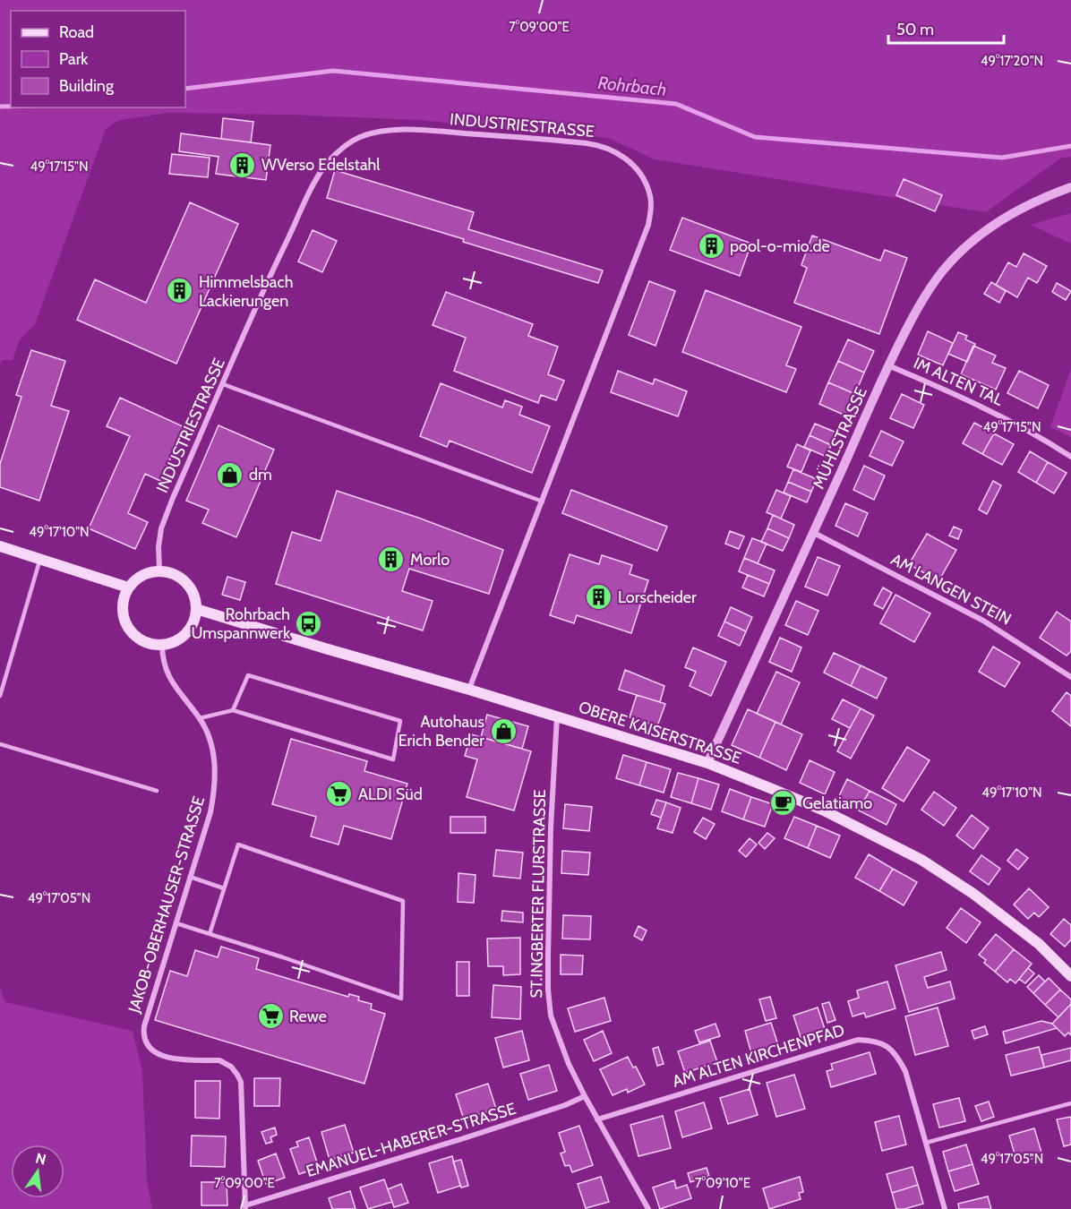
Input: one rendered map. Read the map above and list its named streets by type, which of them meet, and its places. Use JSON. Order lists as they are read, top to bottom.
{
  "streets": {
    "main road": ["OBERE KAISERSTRASSE"],
    "street": [
      "INDUSTRIESTRASSE",
      "IM ALTEN TAL",
      "MÜHLSTRASSE",
      "AM LANGEN STEIN",
      "ST.INGBERTER FLURSTRASSE",
      "JAKOB-OBERHAUSER-STRASSE",
      "AM ALTEN KIRCHENPFAD",
      "EMANUEL-HABERER-STRASSE"
    ]
  },
  "crossings": [
    ["INDUSTRIESTRASSE", "OBERE KAISERSTRASSE"],
    ["INDUSTRIESTRASSE", "JAKOB-OBERHAUSER-STRASSE"],
    ["IM ALTEN TAL", "MÜHLSTRASSE"],
    ["MÜHLSTRASSE", "AM LANGEN STEIN"],
    ["MÜHLSTRASSE", "OBERE KAISERSTRASSE"],
    ["OBERE KAISERSTRASSE", "ST.INGBERTER FLURSTRASSE"],
    ["OBERE KAISERSTRASSE", "JAKOB-OBERHAUSER-STRASSE"],
    ["ST.INGBERTER FLURSTRASSE", "AM ALTEN KIRCHENPFAD"],
    ["ST.INGBERTER FLURSTRASSE", "EMANUEL-HABERER-STRASSE"],
    ["JAKOB-OBERHAUSER-STRASSE", "EMANUEL-HABERER-STRASSE"]
  ],
  "water": ["Rohrbach"],
  "places": {
    "building": [
      "WVerso Edelstahl",
      "pool-o-mio.de",
      "Himmelsbach Lackierungen",
      "Morlo",
      "Lorscheider"
    ],
    "shop": ["dm", "Autohaus Erich Bender"],
    "bus stop": ["Rohrbach Umspannwerk"],
    "supermarket": ["ALDI Süd", "Rewe"],
    "cafe": ["Gelatiamo"]
  },
  "legend": ["Road", "Park", "Building"],
  "scale_bar": "50 m",
  "north": "top",
  "coordinates": [
    "7°09'00\"E",
    "49°17'20\"N",
    "49°17'15\"N",
    "49°17'10\"N",
    "49°17'05\"N",
    "7°09'10\"E"
  ]
}
